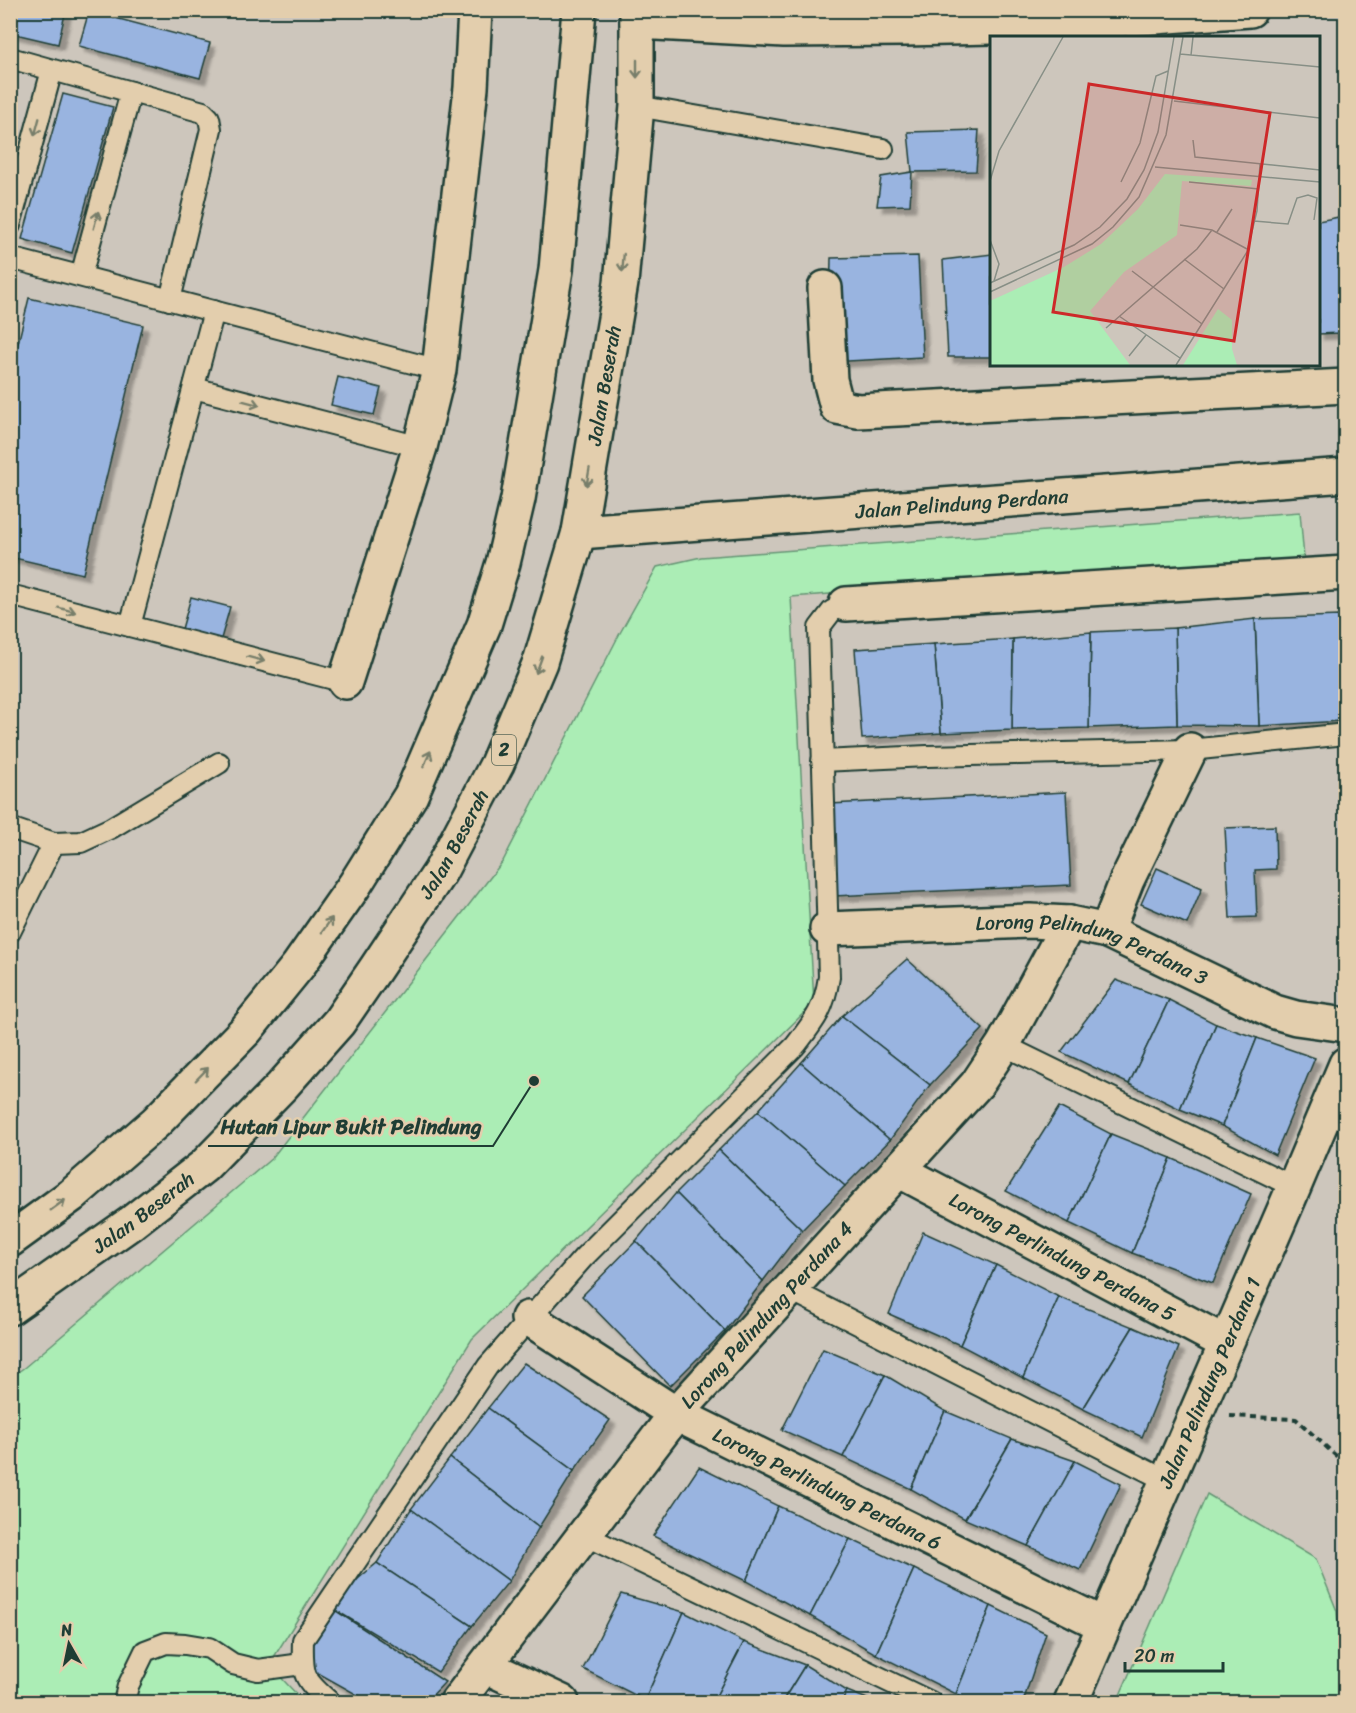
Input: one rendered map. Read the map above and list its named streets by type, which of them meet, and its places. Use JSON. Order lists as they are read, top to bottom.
{
  "streets": {
    "main road": [
      "Jalan Beserah",
      "Jalan Pelindung Perdana",
      "2",
      "Lorong Pelindung Perdana 3",
      "Lorong Perlindung Perdana 5",
      "Lorong Pelindung Perdana 4",
      "Jalan Pelindung Perdana 1",
      "Lorong Perlindung Perdana 6"
    ]
  },
  "crossings": [
    ["Jalan Beserah", "Jalan Pelindung Perdana"],
    ["Lorong Pelindung Perdana 3", "Lorong Pelindung Perdana 4"],
    ["Lorong Perlindung Perdana 5", "Lorong Pelindung Perdana 4"],
    ["Lorong Perlindung Perdana 5", "Jalan Pelindung Perdana 1"],
    ["Lorong Pelindung Perdana 4", "Lorong Perlindung Perdana 6"],
    ["Jalan Pelindung Perdana 1", "Lorong Perlindung Perdana 6"]
  ],
  "places": ["Hutan Lipur Bukit Pelindung"],
  "scale_bar": "20 m",
  "north": "top"
}
